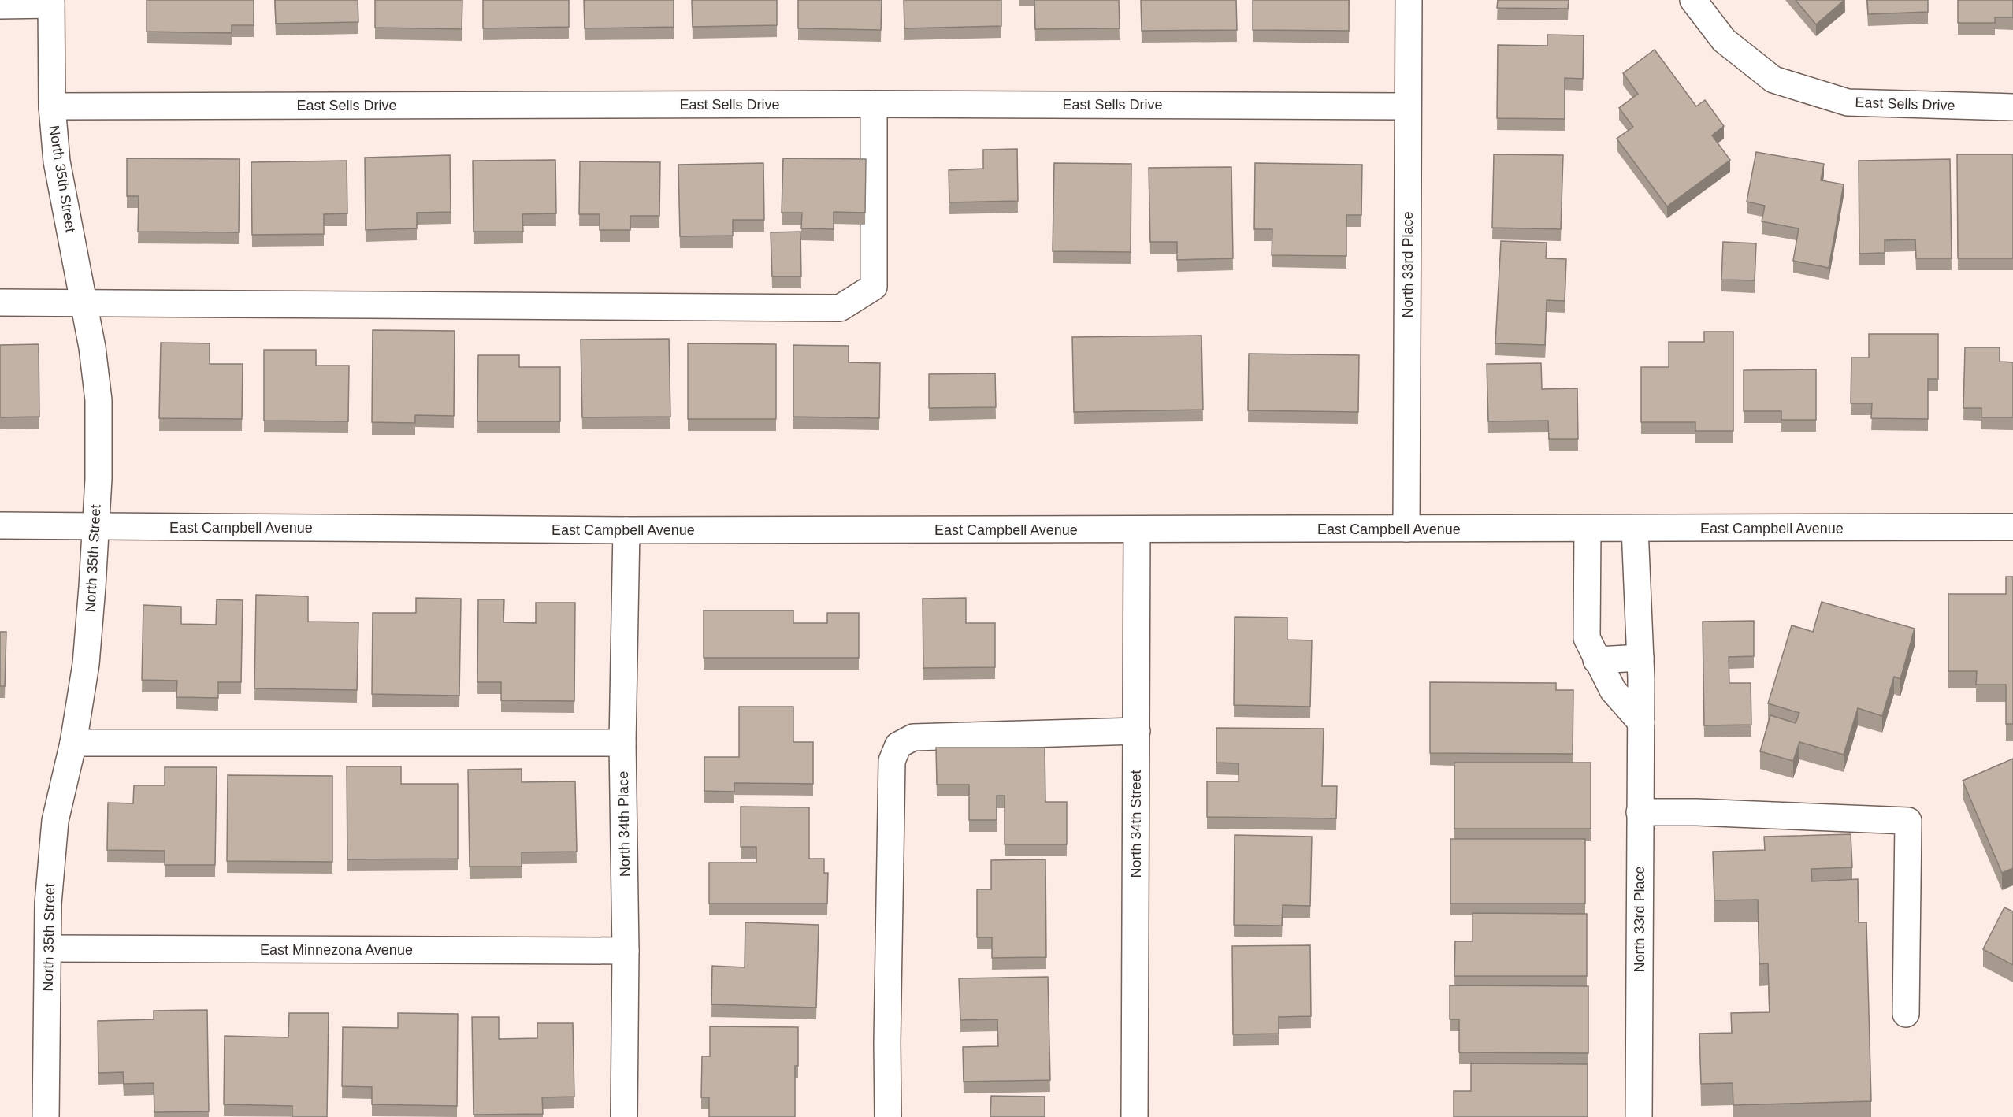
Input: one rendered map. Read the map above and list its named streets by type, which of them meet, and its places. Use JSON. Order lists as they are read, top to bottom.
{
  "streets": {
    "street": [
      "East Sells Drive",
      "North 35th Street",
      "North 33rd Place",
      "East Campbell Avenue",
      "North 34th Place",
      "North 34th Street",
      "East Minnezona Avenue"
    ]
  },
  "crossings": [
    ["East Sells Drive", "North 35th Street"],
    ["East Sells Drive", "North 33rd Place"],
    ["North 35th Street", "East Campbell Avenue"],
    ["North 35th Street", "East Minnezona Avenue"],
    ["North 33rd Place", "East Campbell Avenue"],
    ["East Campbell Avenue", "North 34th Place"],
    ["East Campbell Avenue", "North 34th Street"],
    ["North 34th Place", "East Minnezona Avenue"]
  ]
}
